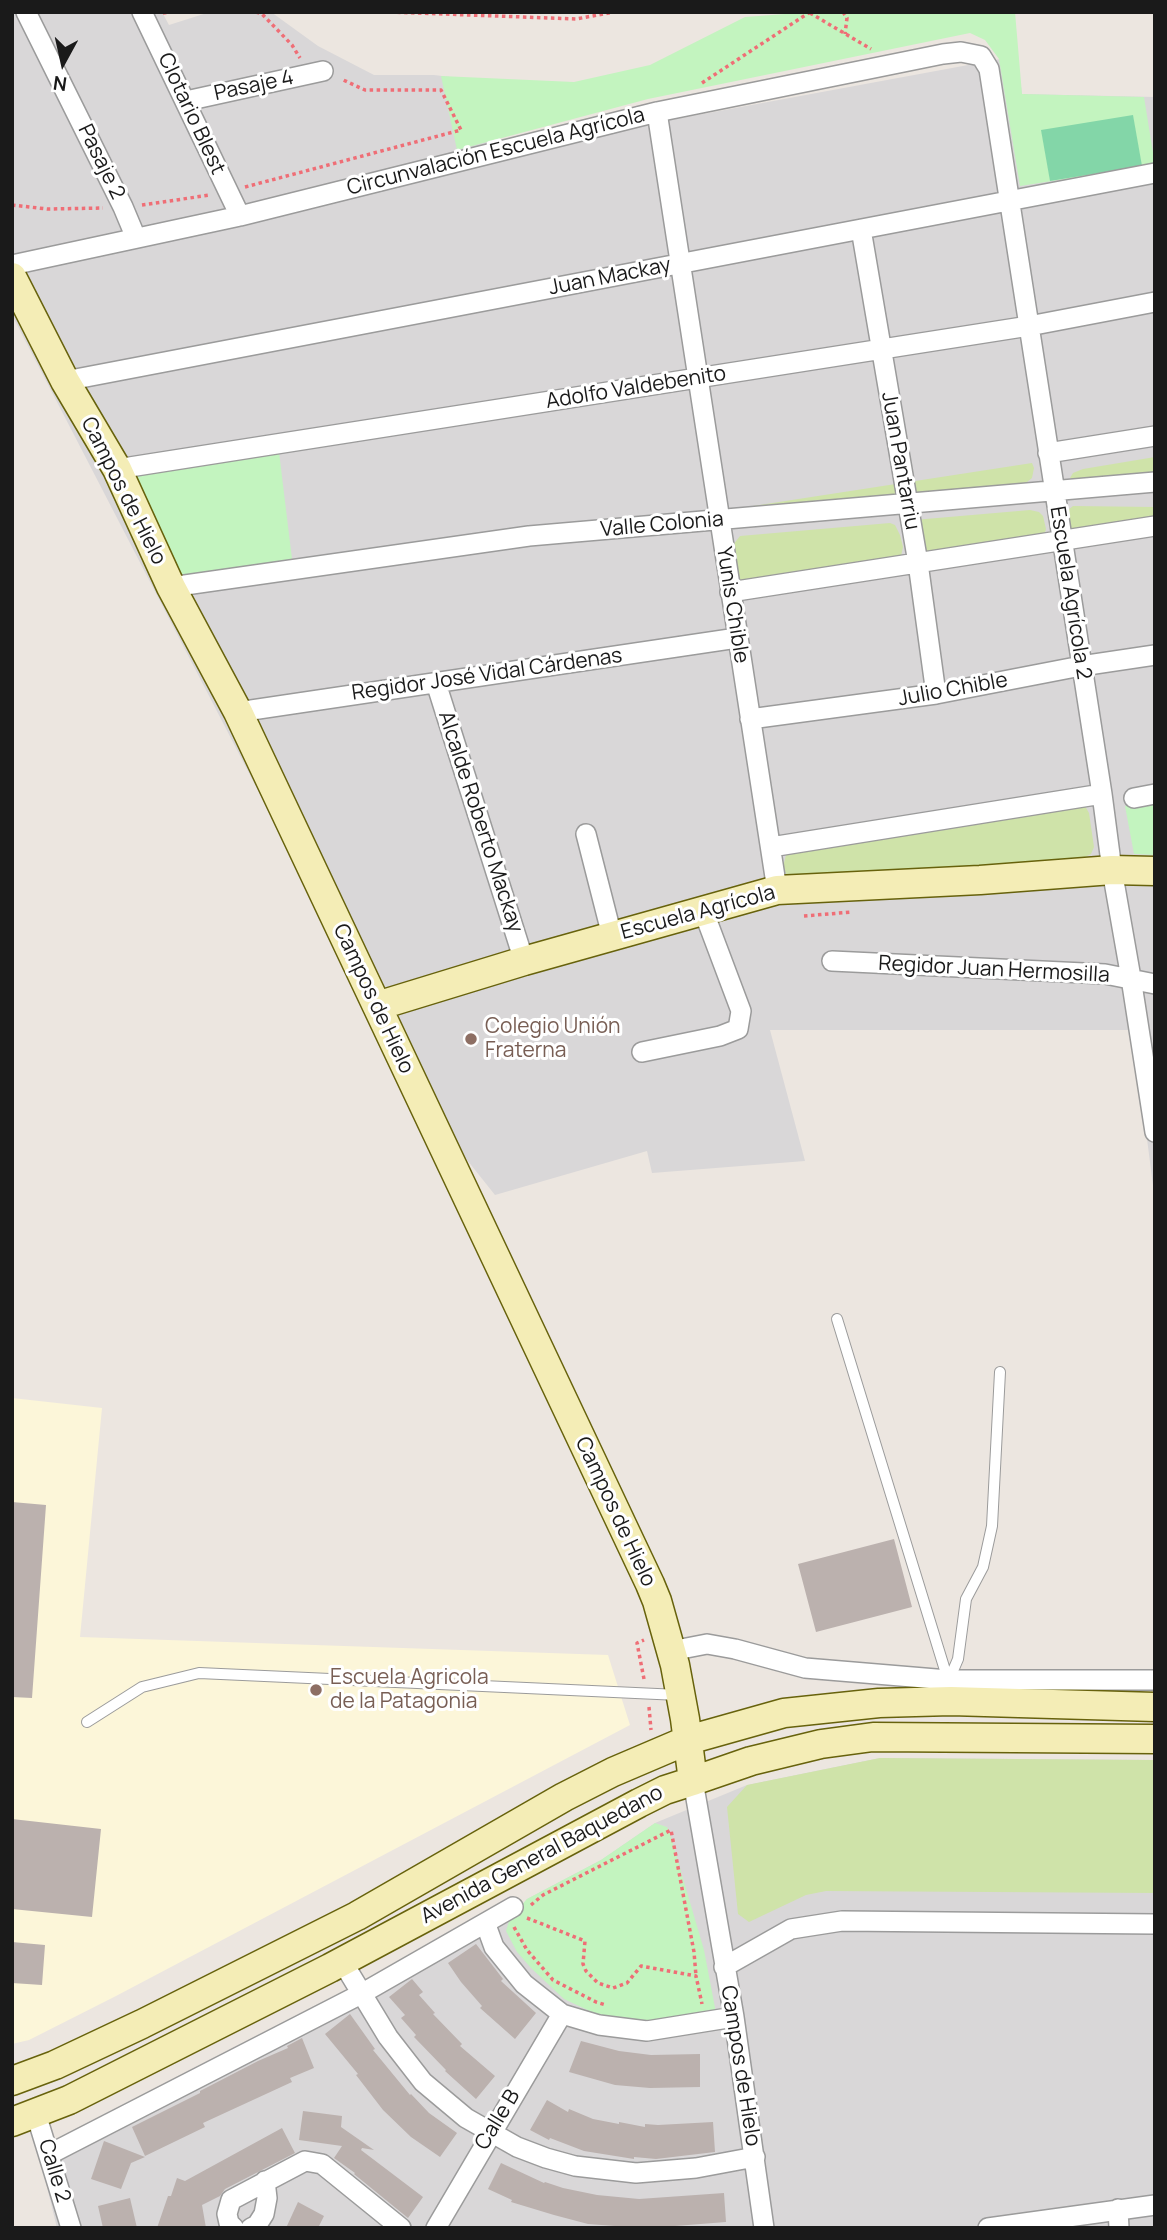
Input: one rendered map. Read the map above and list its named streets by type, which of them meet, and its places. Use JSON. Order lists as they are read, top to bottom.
{
  "streets": {
    "street": [
      "Pasaje 4",
      "Clotario Blest",
      "Circunvalación Escuela Agrícola",
      "Pasaje 2",
      "Juan Mackay",
      "Adolfo Valdebenito",
      "Juan Pantarriu",
      "Campos de Hielo",
      "Valle Colonia",
      "Escuela Agrícola 2",
      "Yunis Chible",
      "Regidor José Vidal Cárdenas",
      "Julio Chible",
      "Alcalde Roberto Mackay",
      "Escuela Agrícola",
      "Regidor Juan Hermosilla",
      "Avenida General Baquedano",
      "Calle B",
      "Calle 2"
    ]
  },
  "crossings": [
    ["Pasaje 4", "Clotario Blest"],
    ["Clotario Blest", "Circunvalación Escuela Agrícola"],
    ["Circunvalación Escuela Agrícola", "Pasaje 2"],
    ["Circunvalación Escuela Agrícola", "Escuela Agrícola 2"],
    ["Circunvalación Escuela Agrícola", "Yunis Chible"],
    ["Juan Mackay", "Juan Pantarriu"],
    ["Juan Mackay", "Campos de Hielo"],
    ["Juan Mackay", "Escuela Agrícola 2"],
    ["Juan Mackay", "Yunis Chible"],
    ["Adolfo Valdebenito", "Juan Pantarriu"],
    ["Adolfo Valdebenito", "Campos de Hielo"],
    ["Adolfo Valdebenito", "Escuela Agrícola 2"],
    ["Adolfo Valdebenito", "Yunis Chible"],
    ["Juan Pantarriu", "Valle Colonia"],
    ["Juan Pantarriu", "Julio Chible"],
    ["Campos de Hielo", "Valle Colonia"],
    ["Campos de Hielo", "Regidor José Vidal Cárdenas"],
    ["Campos de Hielo", "Escuela Agrícola"],
    ["Campos de Hielo", "Avenida General Baquedano"],
    ["Valle Colonia", "Escuela Agrícola 2"],
    ["Valle Colonia", "Yunis Chible"],
    ["Escuela Agrícola 2", "Julio Chible"],
    ["Escuela Agrícola 2", "Escuela Agrícola"],
    ["Escuela Agrícola 2", "Regidor Juan Hermosilla"],
    ["Yunis Chible", "Regidor José Vidal Cárdenas"],
    ["Yunis Chible", "Julio Chible"],
    ["Yunis Chible", "Escuela Agrícola"],
    ["Regidor José Vidal Cárdenas", "Alcalde Roberto Mackay"],
    ["Alcalde Roberto Mackay", "Escuela Agrícola"],
    ["Avenida General Baquedano", "Calle 2"]
  ],
  "places": ["Colegio Unión Fraterna", "Escuela Agricola de la Patagonia"],
  "north": "bottom"
}
